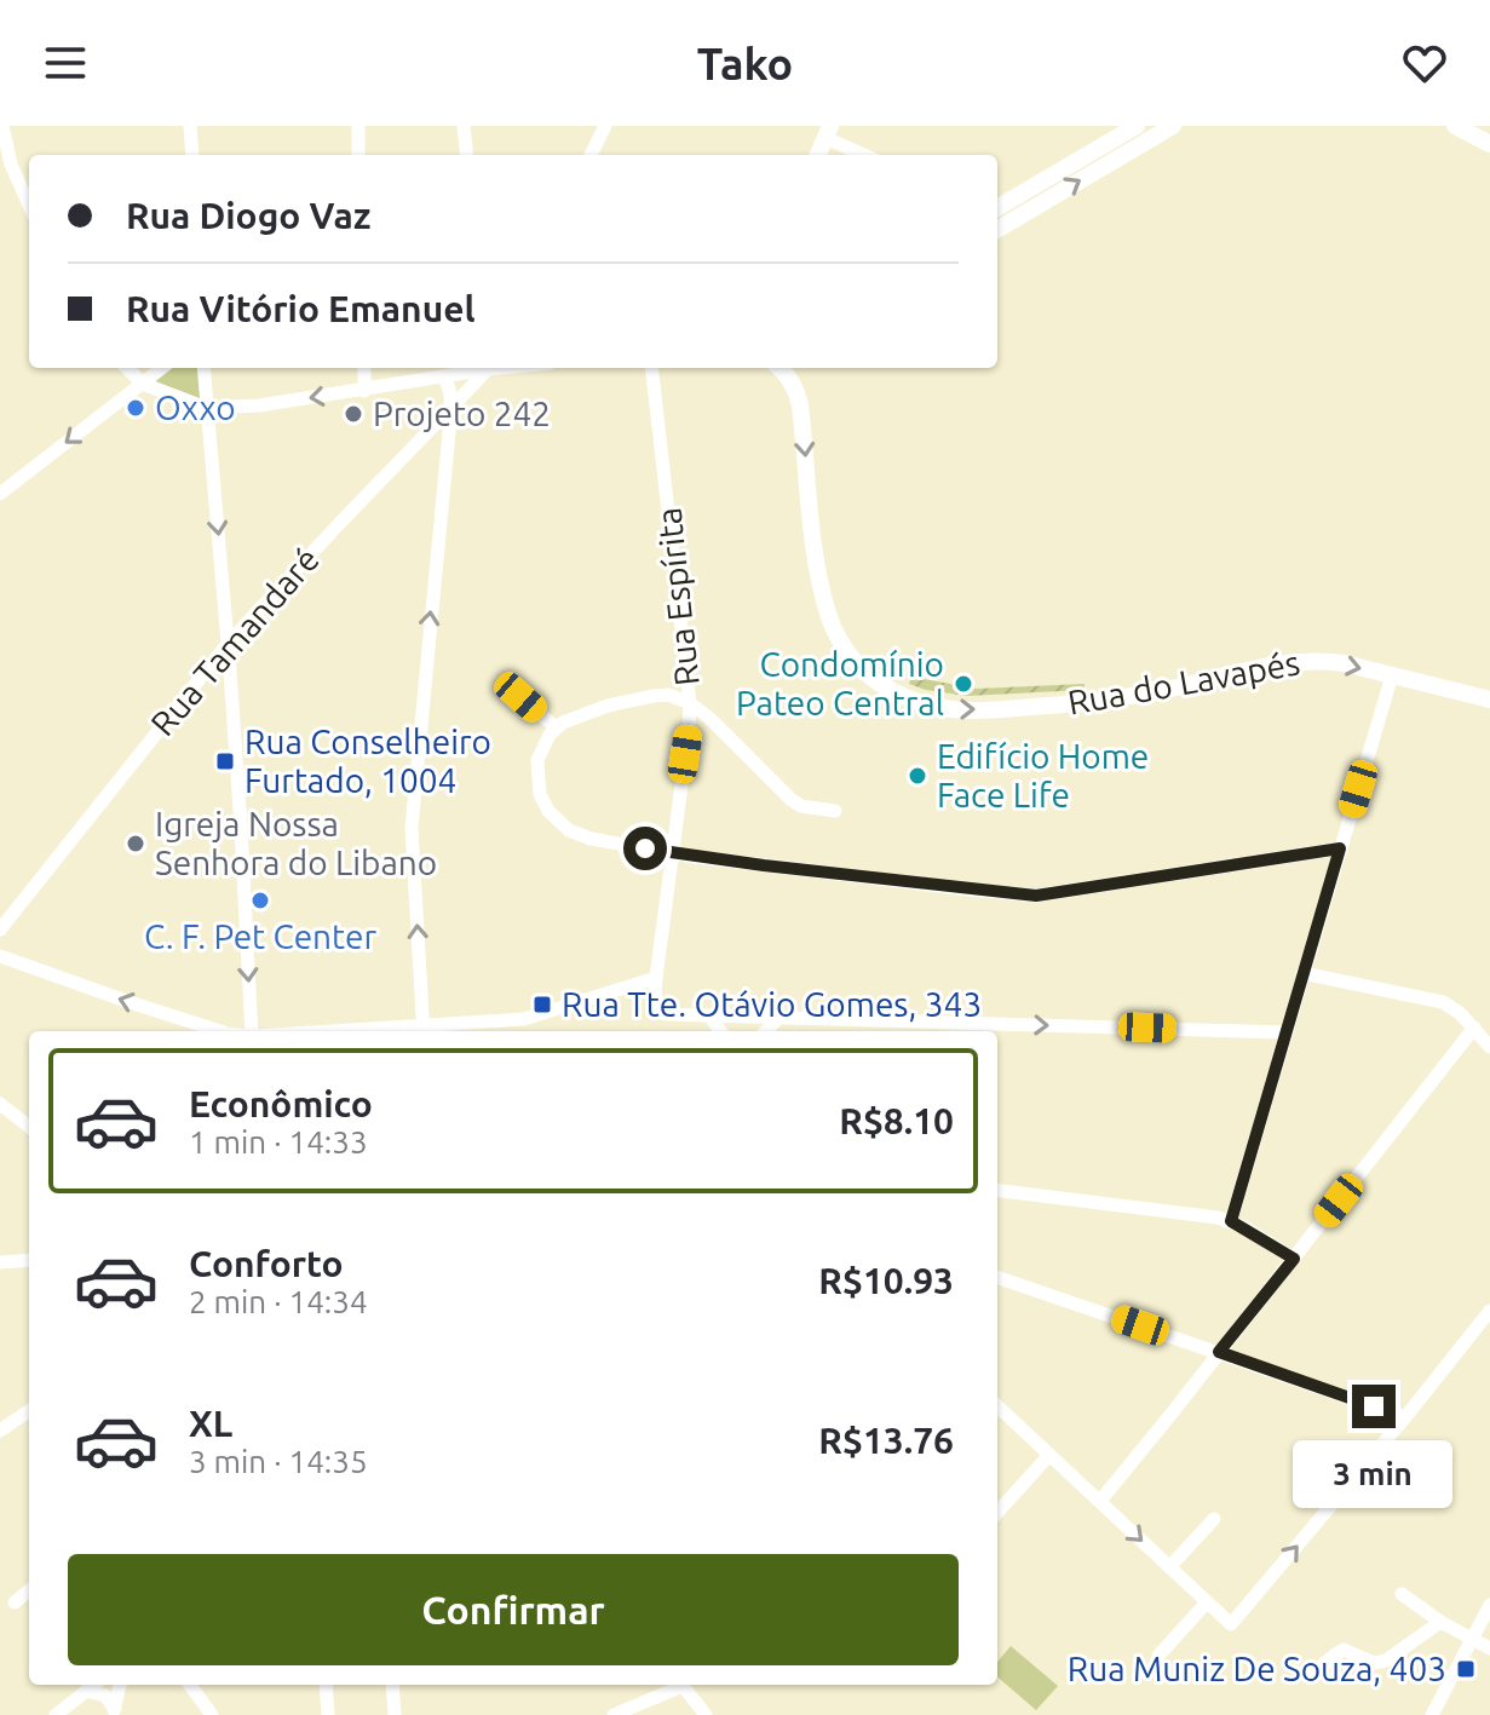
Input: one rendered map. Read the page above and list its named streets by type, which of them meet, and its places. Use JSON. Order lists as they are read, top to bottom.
{
  "streets": {
    "main road": ["Rua do Lavapés"],
    "street": ["Rua Espírita", "Rua Tamandaré"]
  },
  "places": {
    "other": [
      "Oxxo",
      "Projeto 242",
      "Condomínio Pateo Central",
      "Edifício Home Face Life",
      "Igreja Nossa Senhora do Libano",
      "C. F. Pet Center"
    ],
    "transit": ["Rua Conselheiro Furtado, 1004", "Rua Tte. Otávio Gomes, 343", "Rua Muniz De Souza, 403"]
  },
  "page": {
    "header": "Tako",
    "banner": ["Rua Diogo Vaz", "Rua Vitório Emanuel"],
    "list": [
      {
        "name": "Econômico",
        "note": "1 min · 14:33",
        "value": "R$8.10"
      },
      {
        "name": "Conforto",
        "note": "2 min · 14:34",
        "value": "R$10.93"
      },
      {
        "name": "XL",
        "note": "3 min · 14:35",
        "value": "R$13.76"
      }
    ],
    "bubble": "3 min",
    "buttons": "Confirmar"
  }
}
